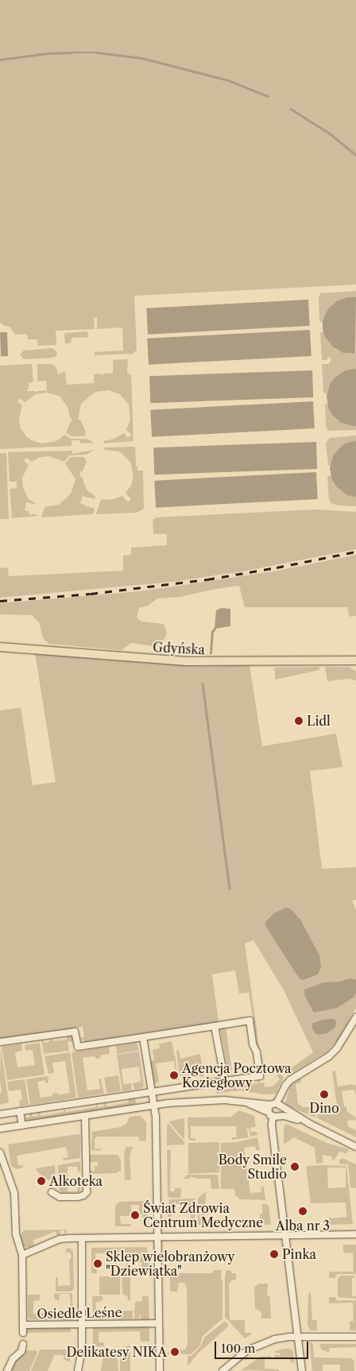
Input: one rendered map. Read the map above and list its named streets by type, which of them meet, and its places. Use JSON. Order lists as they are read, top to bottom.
{
  "streets": {
    "main road": ["Gdyńska"],
    "street": ["Osiedle Leśne"]
  },
  "places": [
    "Lidl",
    "Agencja Pocztowa Koziegłowy",
    "Dino",
    "Body Smile Studio",
    "Alkoteka",
    "Alba nr 3",
    "Świat Zdrowia Centrum Medyczne",
    "Pinka",
    "Sklep wielobranżowy \"Dziewiątka\"",
    "Delikatesy NIKA"
  ],
  "scale_bar": "100 m"
}
